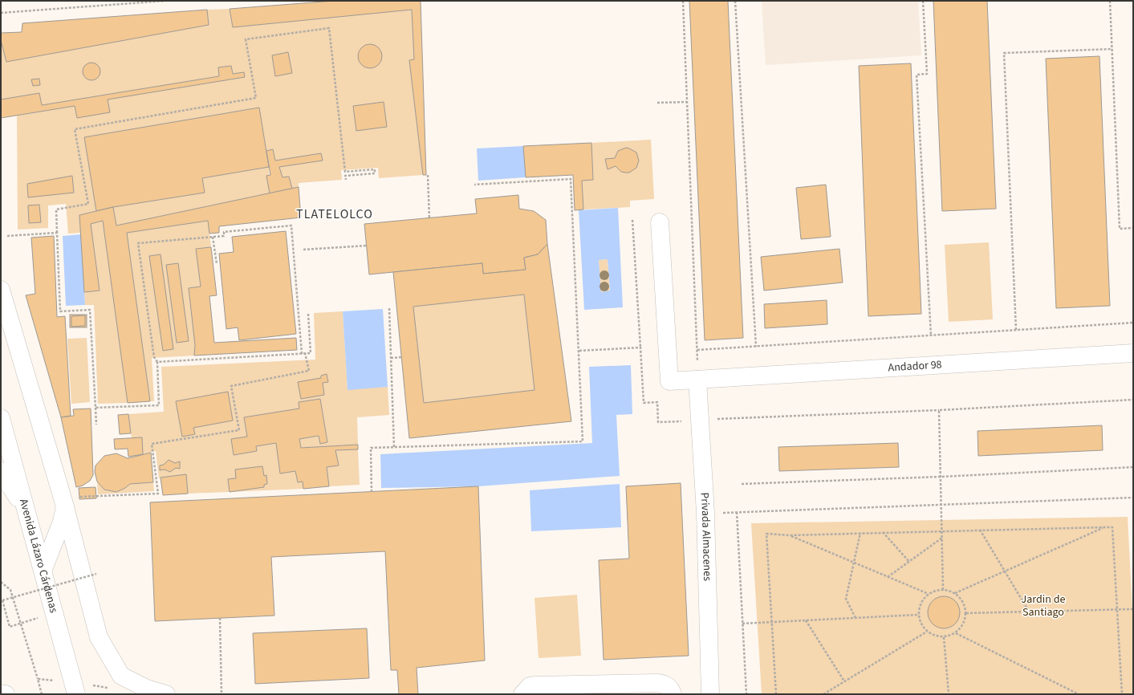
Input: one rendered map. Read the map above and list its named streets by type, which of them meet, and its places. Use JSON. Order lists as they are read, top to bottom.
{
  "streets": {
    "main road": ["Andador 98", "Privada Almacenes", "Avenida Lázaro Cárdenas"]
  },
  "crossings": [
    ["Andador 98", "Privada Almacenes"]
  ],
  "districts": ["TLATELOLCO"],
  "parks": ["Jardin de Santiago"]
}
